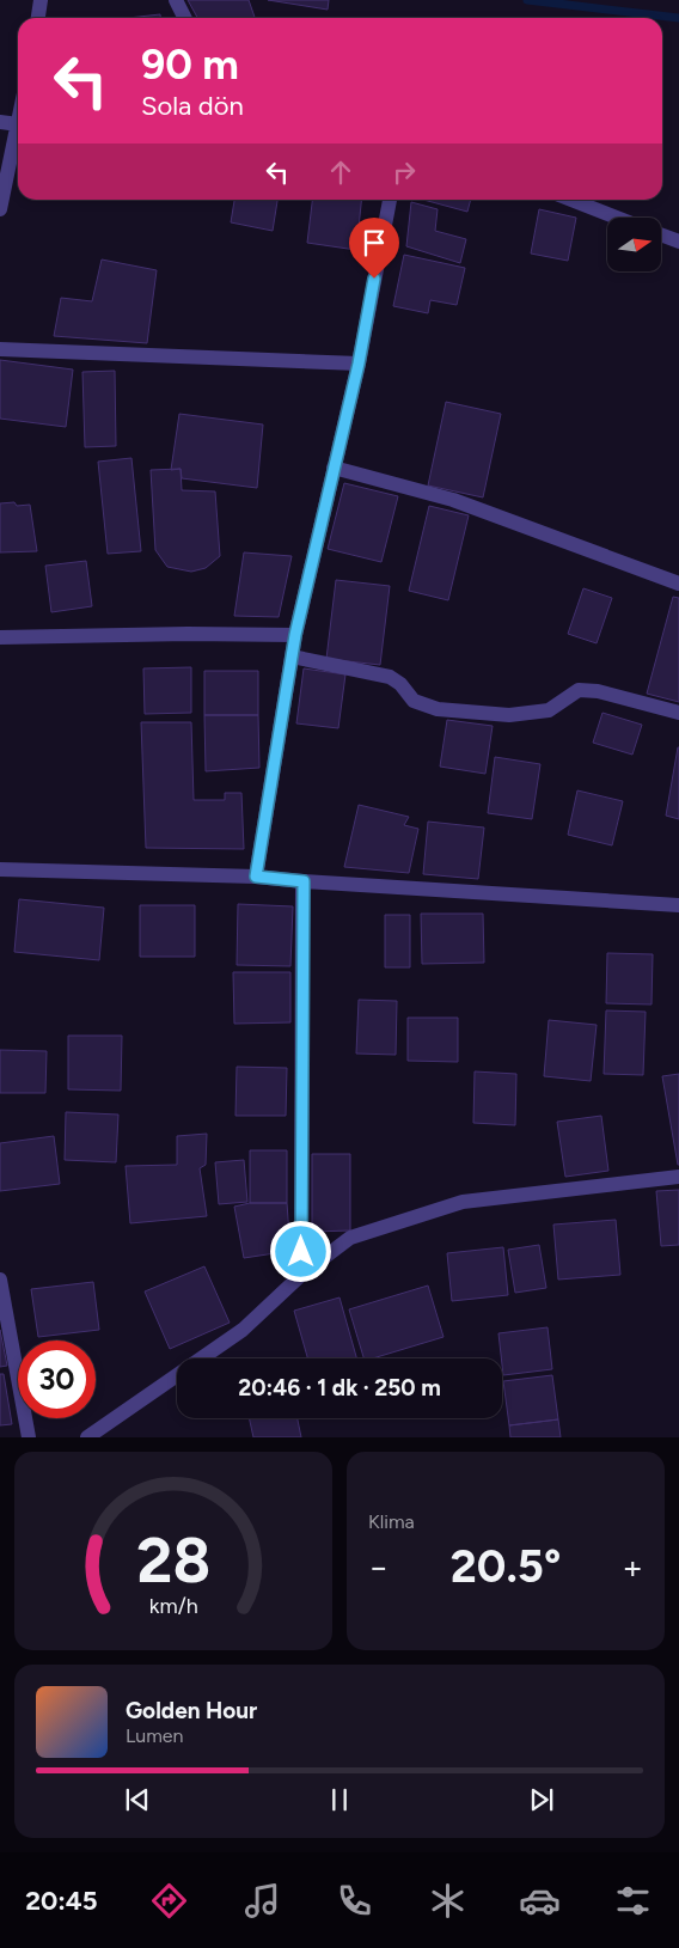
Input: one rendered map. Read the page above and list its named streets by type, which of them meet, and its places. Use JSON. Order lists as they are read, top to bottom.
{
  "north": "right",
  "page": {
    "turn": ["90 m", "Sola dön"],
    "limit": "30",
    "trip": "20:46 · 1 dk · 250 m",
    "tile": "Klima",
    "heat": ["−", "20.5°", "+"],
    "song": ["Golden Hour", "Lumen"],
    "tabs": "20:45",
    "gauge": ["28", "km/h"]
  }
}
